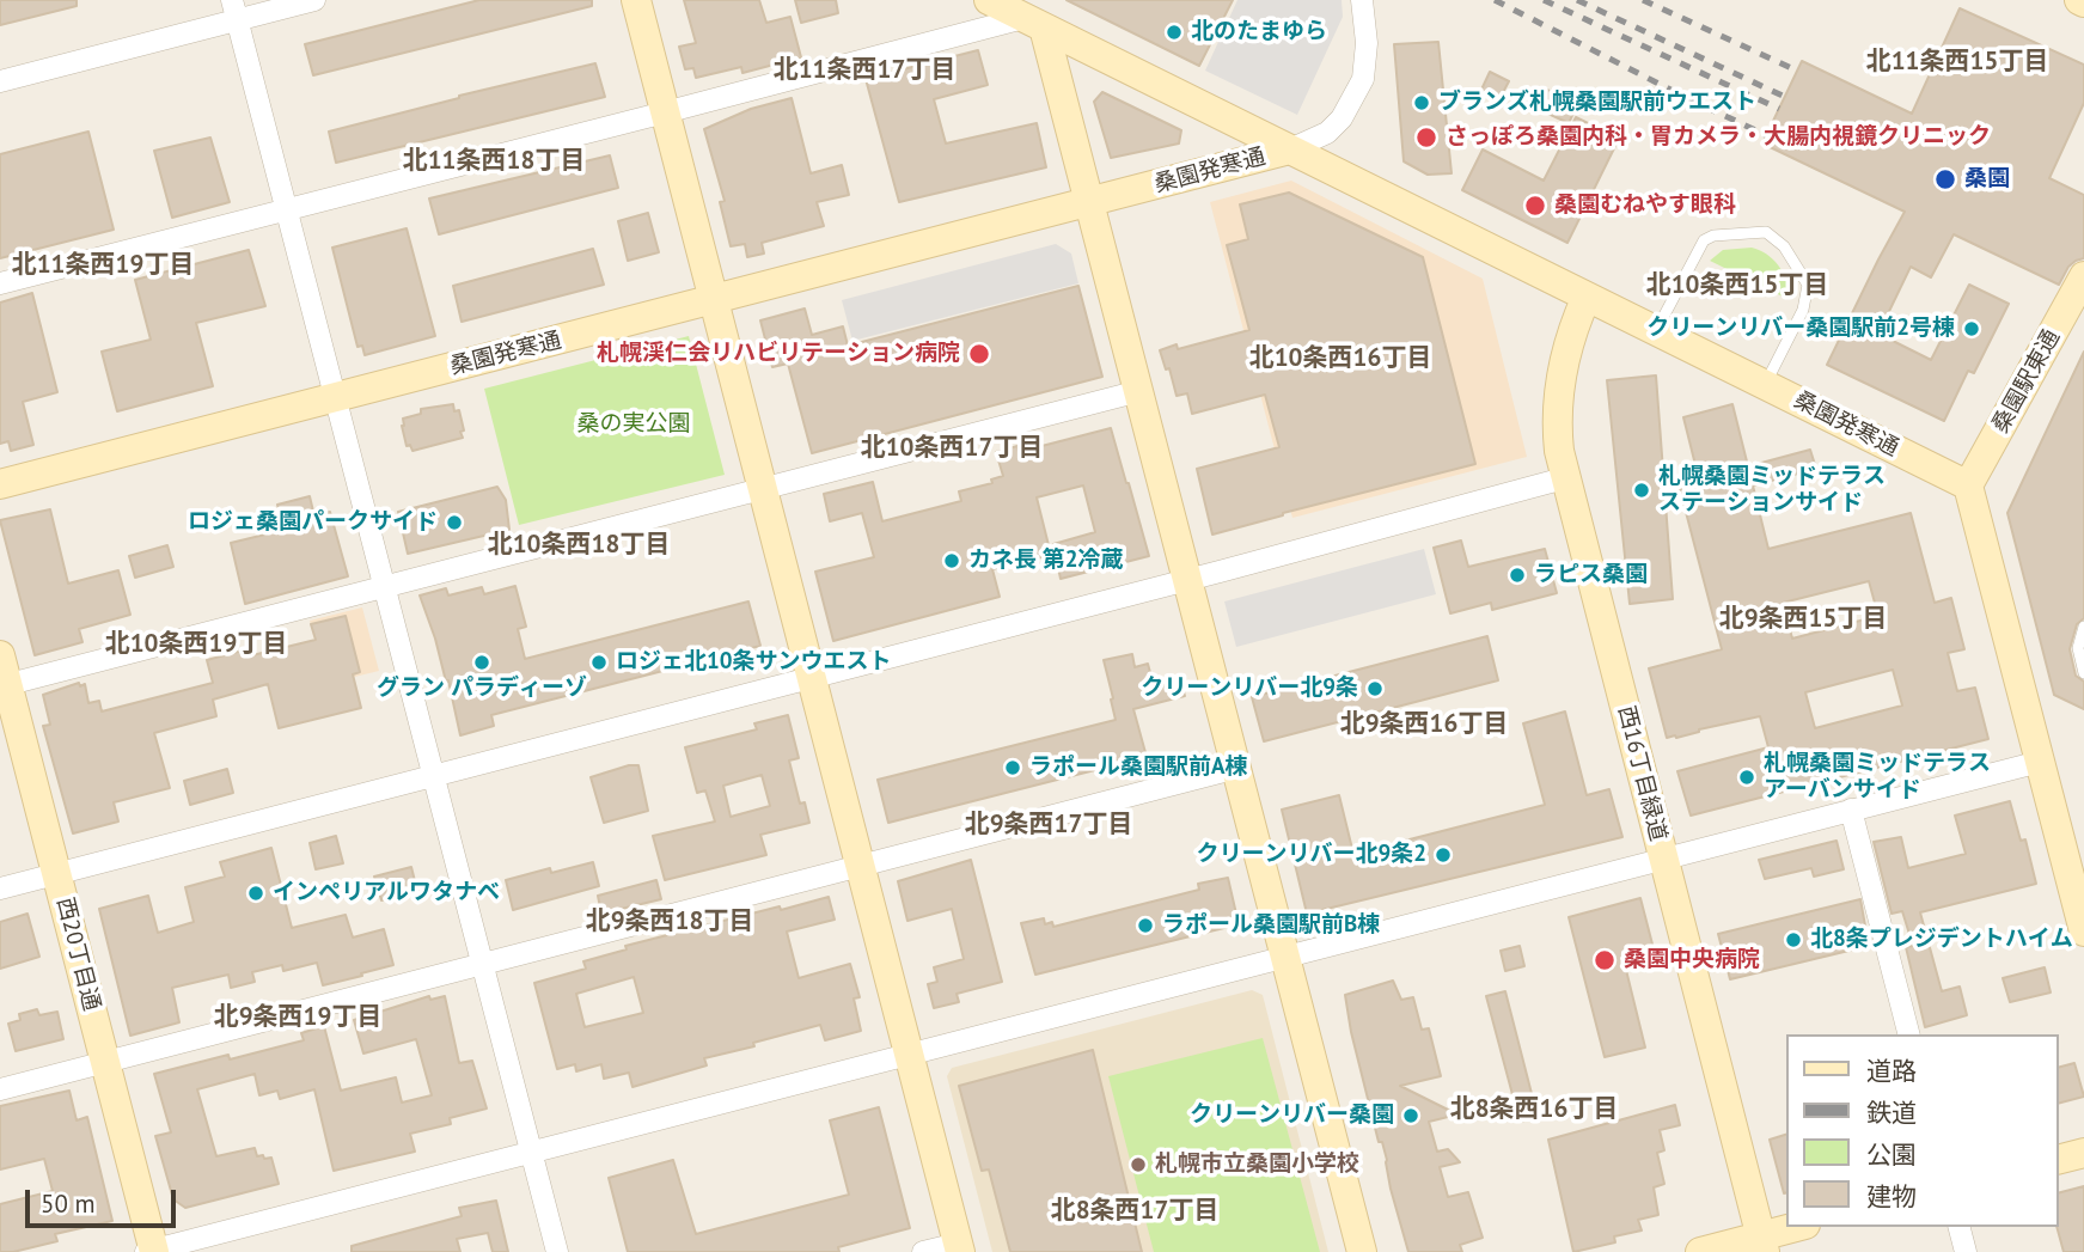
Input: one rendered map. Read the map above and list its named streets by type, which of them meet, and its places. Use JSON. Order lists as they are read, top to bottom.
{
  "streets": {
    "street": [
      "桑園発寒通",
      "桑園駅東通",
      "西16丁目緑道",
      "西20丁目通"
    ]
  },
  "crossings": [
    ["桑園発寒通", "桑園駅東通"],
    ["桑園発寒通", "西16丁目緑道"]
  ],
  "districts": [
    "北11条西15丁目",
    "北11条西17丁目",
    "北11条西18丁目",
    "北11条西19丁目",
    "北10条西15丁目",
    "北10条西16丁目",
    "北10条西17丁目",
    "北10条西18丁目",
    "北9条西15丁目",
    "北10条西19丁目",
    "北9条西16丁目",
    "北9条西17丁目",
    "北9条西18丁目",
    "北9条西19丁目",
    "北8条西16丁目",
    "北8条西17丁目"
  ],
  "parks": ["桑の実公園"],
  "places": [
    "北のたまゆら",
    "ブランズ札幌桑園駅前ウエスト",
    "さっぽろ桑園内科・胃カメラ・大腸内視鏡クリニック",
    "桑園",
    "桑園むねやす眼科",
    "クリーンリバー桑園駅前2号棟",
    "札幌渓仁会リハビリテーション病院",
    "札幌桑園ミッドテラス ステーションサイド",
    "ロジェ桑園パークサイド",
    "カネ長 第2冷蔵",
    "ラピス桑園",
    "グラン パラディーゾ",
    "ロジェ北10条サンウエスト",
    "クリーンリバー北9条",
    "ラポール桑園駅前A棟",
    "札幌桑園ミッドテラス アーバンサイド",
    "クリーンリバー北9条2",
    "インペリアルワタナベ",
    "ラポール桑園駅前B棟",
    "北8条プレジデントハイム",
    "桑園中央病院",
    "クリーンリバー桑園",
    "札幌市立桑園小学校"
  ],
  "legend": [
    "道路",
    "鉄道",
    "公園",
    "建物"
  ],
  "scale_bar": "50 m"
}
